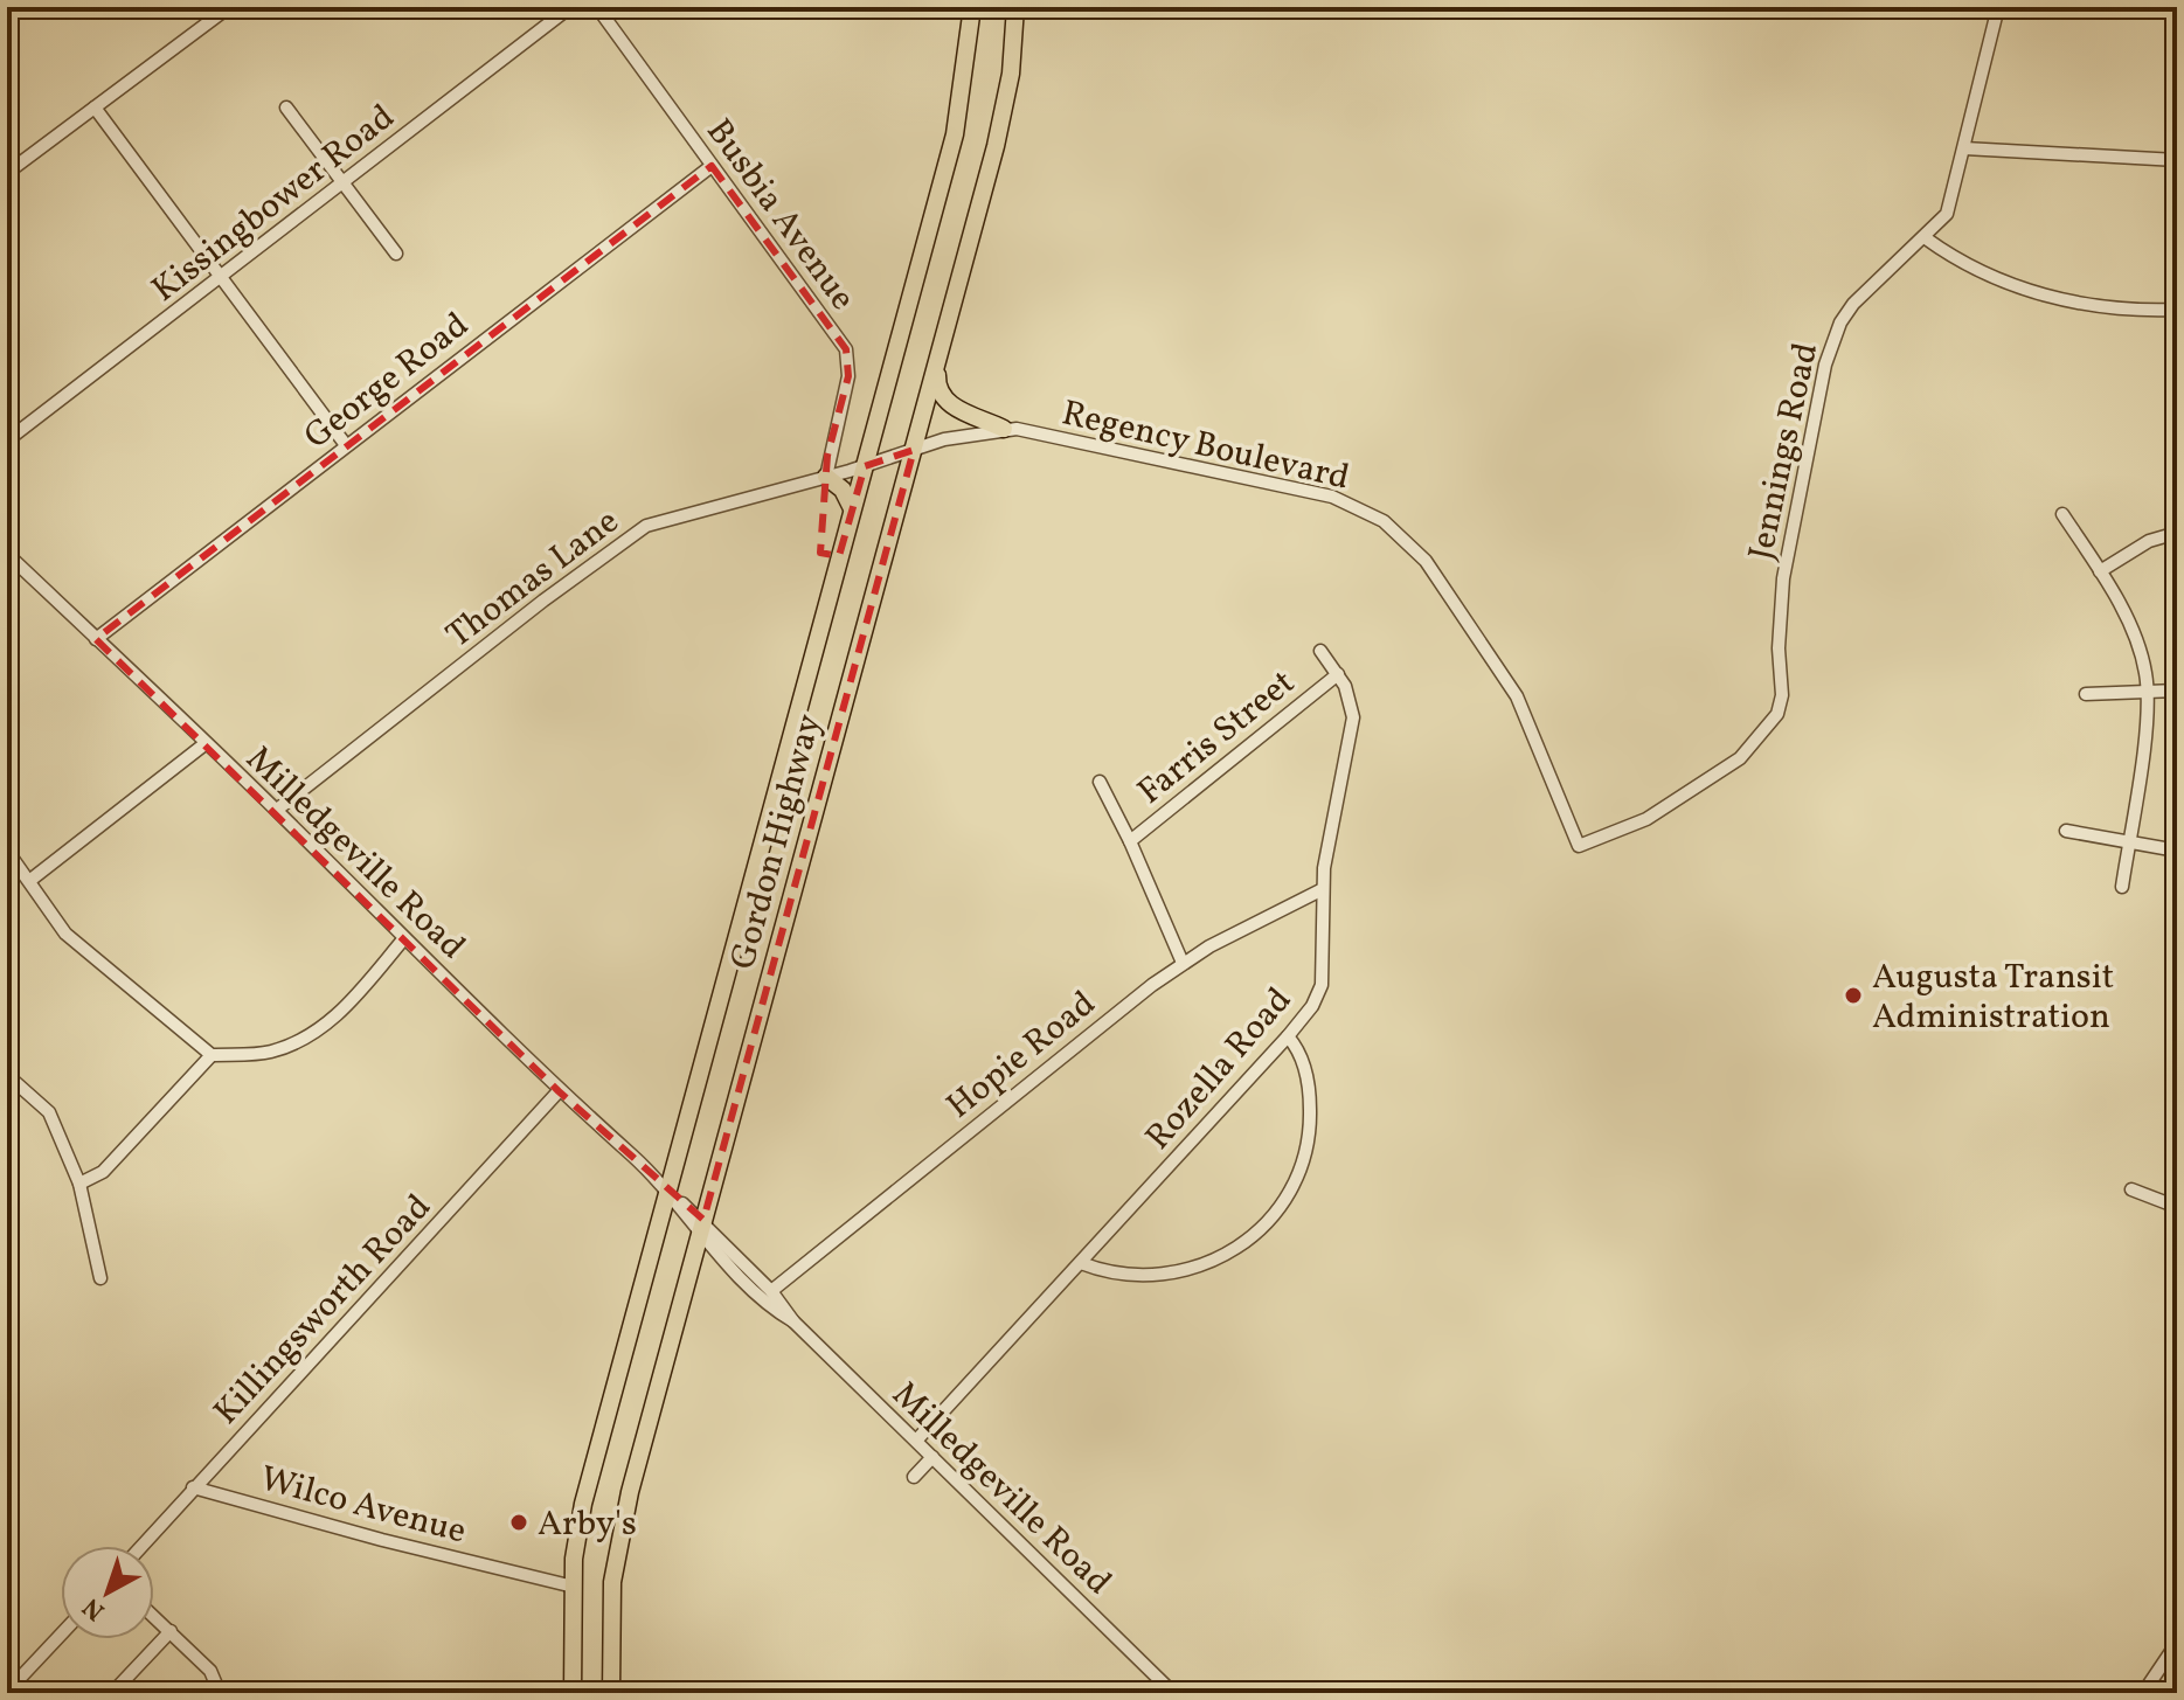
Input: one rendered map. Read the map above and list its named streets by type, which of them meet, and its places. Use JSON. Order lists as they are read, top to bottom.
{
  "streets": {
    "highway": ["Gordon Highway"],
    "street": [
      "Kissingbower Road",
      "Busbia Avenue",
      "George Road",
      "Regency Boulevard",
      "Jennings Road",
      "Thomas Lane",
      "Farris Street",
      "Milledgeville Road",
      "Hopie Road",
      "Rozella Road",
      "Killingsworth Road",
      "Wilco Avenue"
    ]
  },
  "crossings": [
    ["Busbia Avenue", "George Road"],
    ["Busbia Avenue", "Thomas Lane"],
    ["George Road", "Milledgeville Road"],
    ["Regency Boulevard", "Jennings Road"],
    ["Regency Boulevard", "Thomas Lane"],
    ["Regency Boulevard", "Gordon Highway"],
    ["Thomas Lane", "Gordon Highway"],
    ["Thomas Lane", "Milledgeville Road"],
    ["Farris Street", "Hopie Road"],
    ["Farris Street", "Rozella Road"],
    ["Gordon Highway", "Milledgeville Road"],
    ["Gordon Highway", "Wilco Avenue"],
    ["Milledgeville Road", "Hopie Road"],
    ["Milledgeville Road", "Rozella Road"],
    ["Milledgeville Road", "Killingsworth Road"],
    ["Hopie Road", "Rozella Road"],
    ["Killingsworth Road", "Wilco Avenue"]
  ],
  "places": ["Augusta Transit Administration", "Arby's"],
  "north": "bottom left"
}
